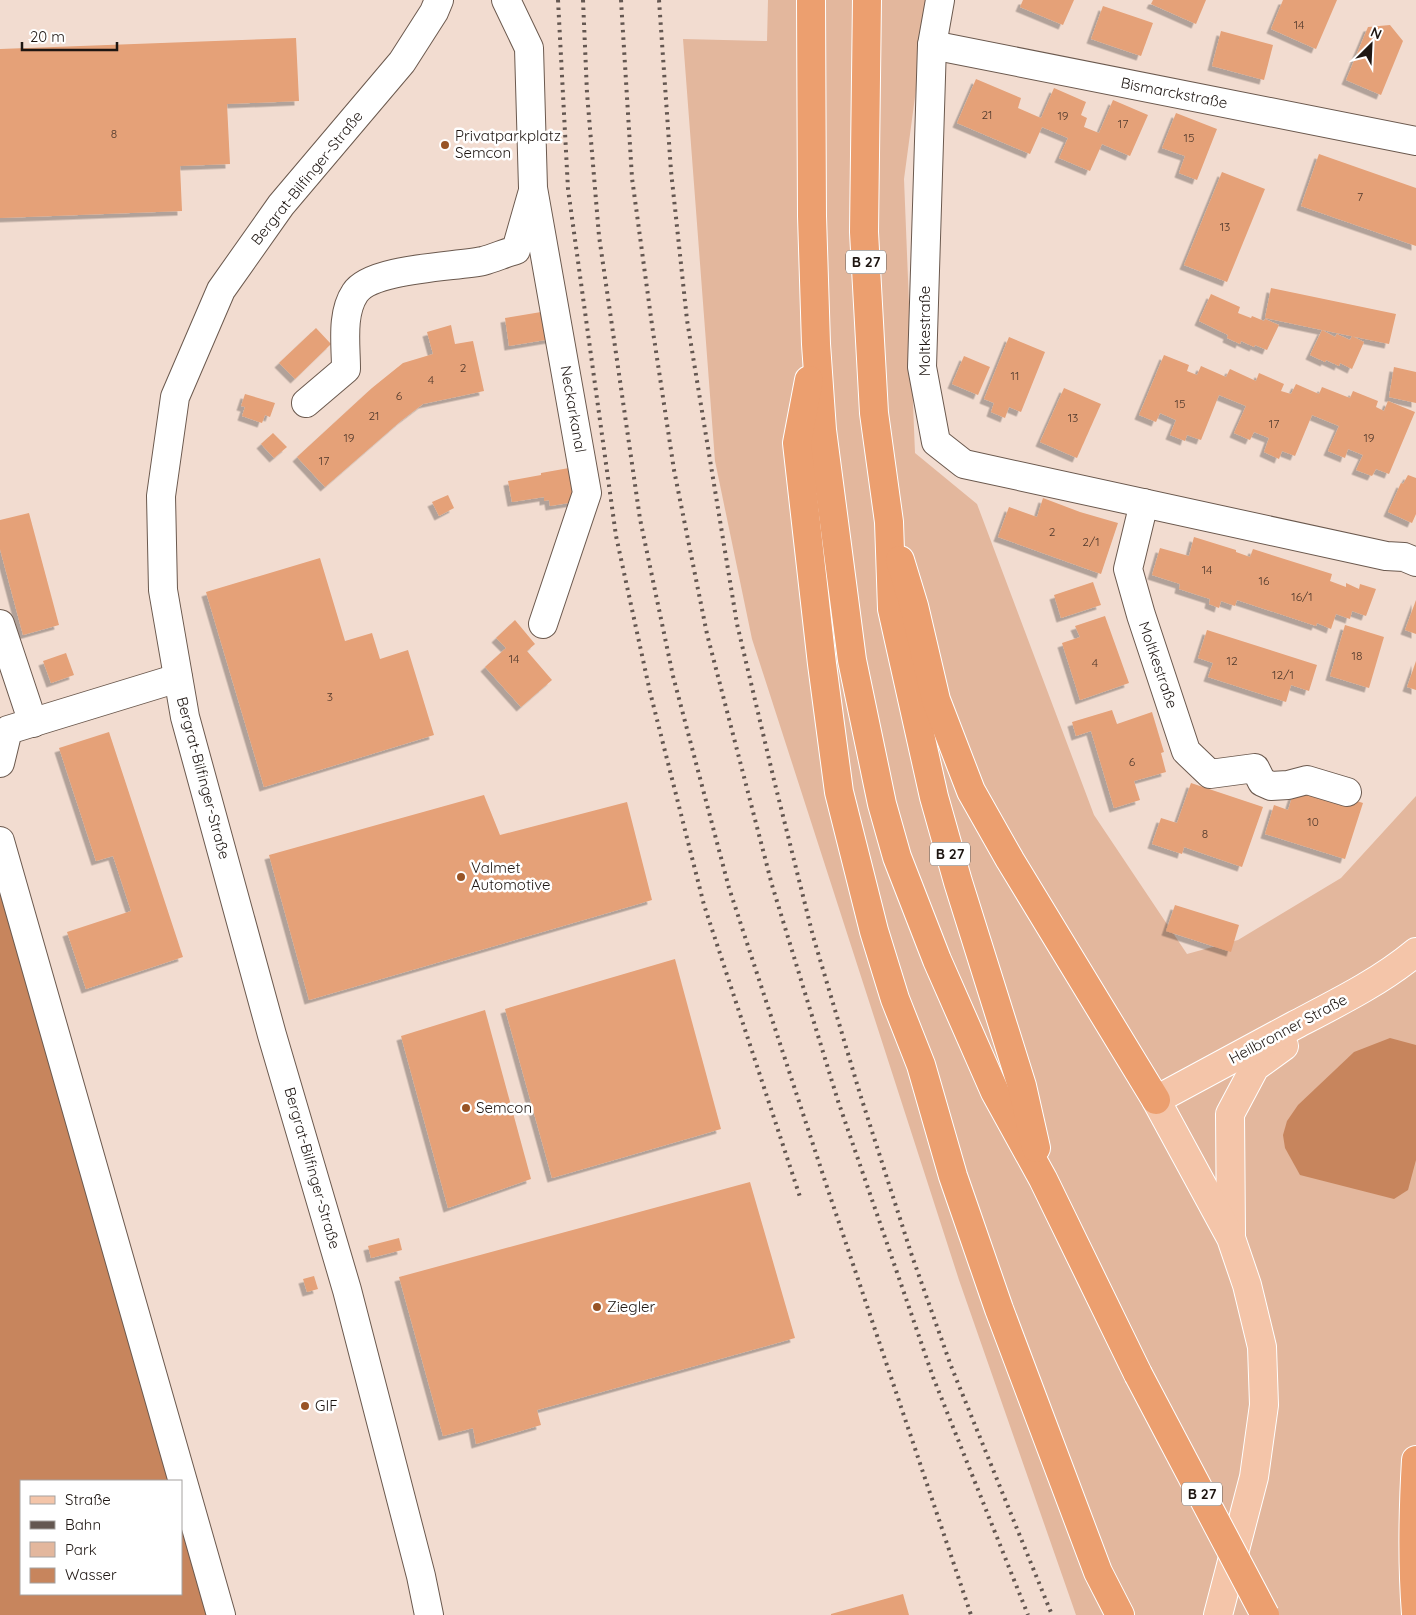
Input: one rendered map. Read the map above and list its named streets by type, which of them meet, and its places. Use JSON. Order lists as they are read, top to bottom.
{
  "streets": {
    "highway": ["B 27"],
    "main road": ["Heilbronner Straße"],
    "street": [
      "Bismarckstraße",
      "Bergrat-Bilfinger-Straße",
      "Moltkestraße",
      "Neckarkanal"
    ]
  },
  "crossings": [
    ["Bismarckstraße", "Moltkestraße"]
  ],
  "places": [
    "Privatparkplatz Semcon",
    "Valmet Automotive",
    "Semcon",
    "Ziegler",
    "GIF"
  ],
  "house_numbers": [
    "14",
    "21",
    "19",
    "17",
    "8",
    "15",
    "7",
    "13",
    "2",
    "11",
    "4",
    "6",
    "15",
    "21",
    "13",
    "17",
    "19",
    "19",
    "17",
    "2",
    "2/1",
    "14",
    "16",
    "16/1",
    "18",
    "14",
    "12",
    "4",
    "12/1",
    "3",
    "6",
    "10",
    "8"
  ],
  "legend": [
    "Straße",
    "Bahn",
    "Park",
    "Wasser"
  ],
  "scale_bar": "20 m",
  "north": "top right"
}
